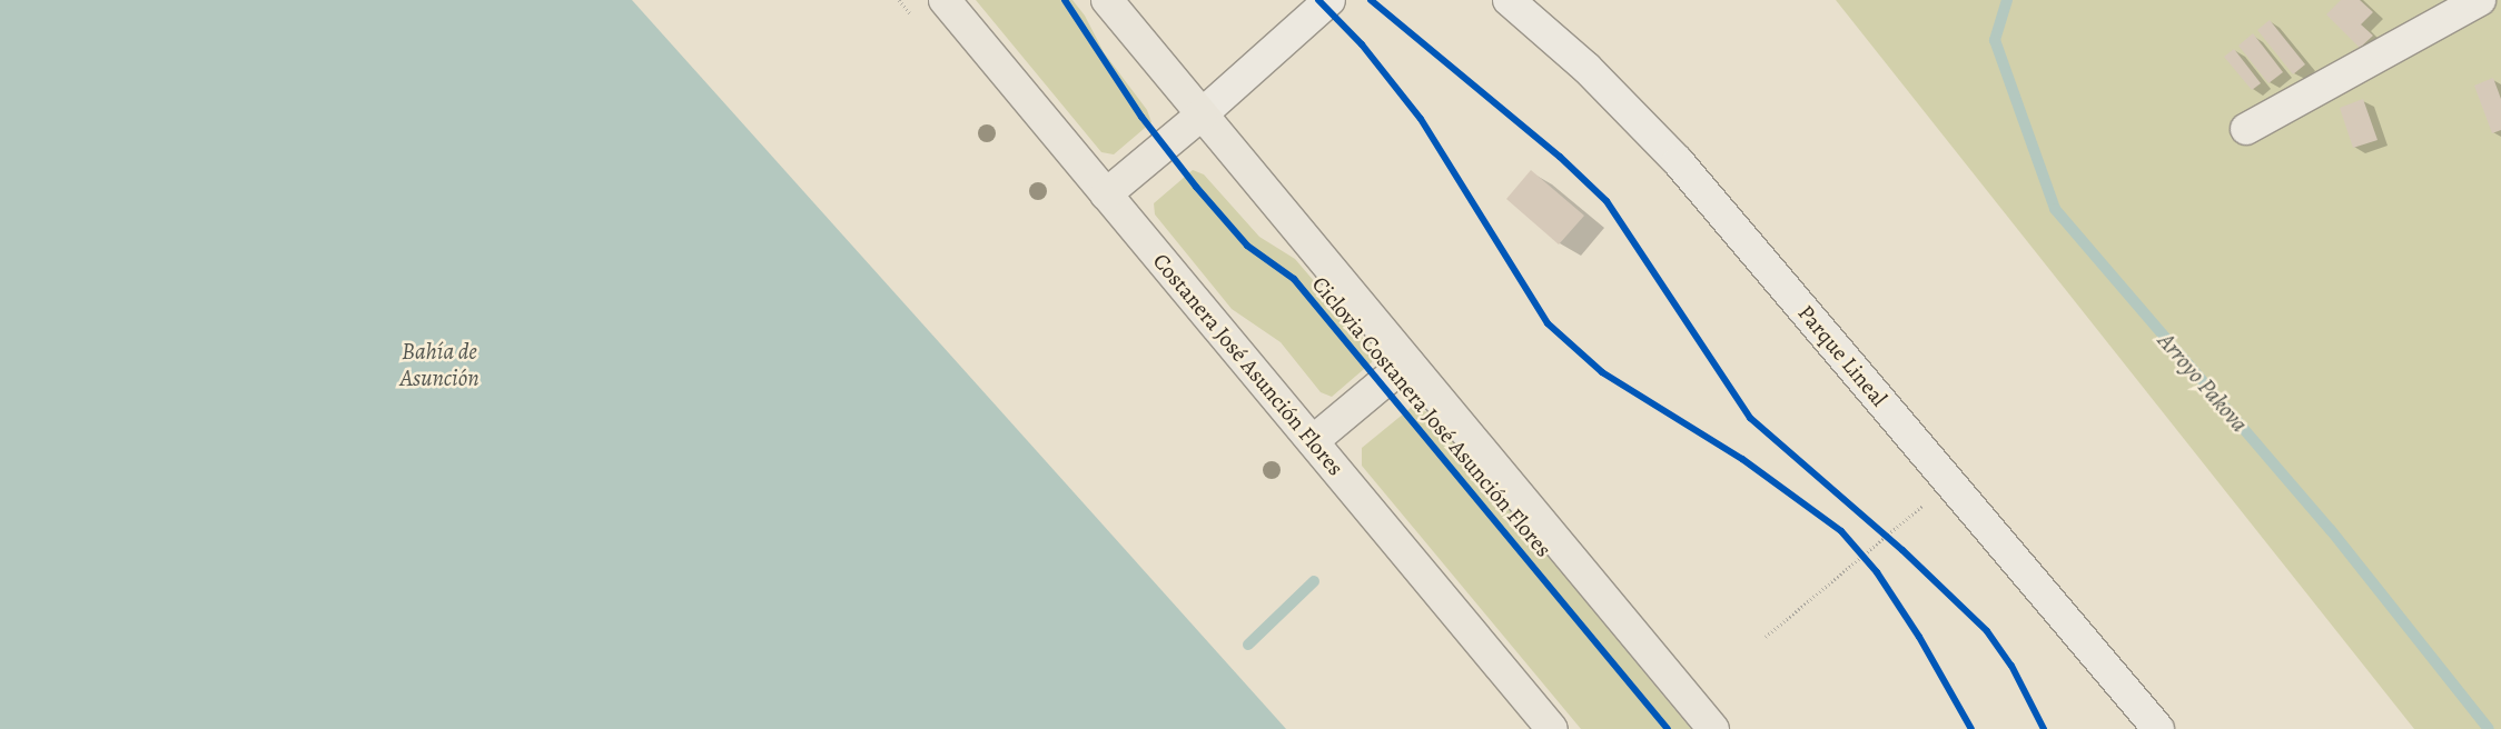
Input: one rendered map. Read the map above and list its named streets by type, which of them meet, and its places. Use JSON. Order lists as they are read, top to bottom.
{
  "streets": {
    "highway": ["Costanera José Asunción Flores"],
    "street": ["Parque Lineal"],
    "cycle path": ["Ciclovia Costanera José Asunción Flores"]
  },
  "water": ["Bahía de Asunción", "Arroyo Pakova"]
}
